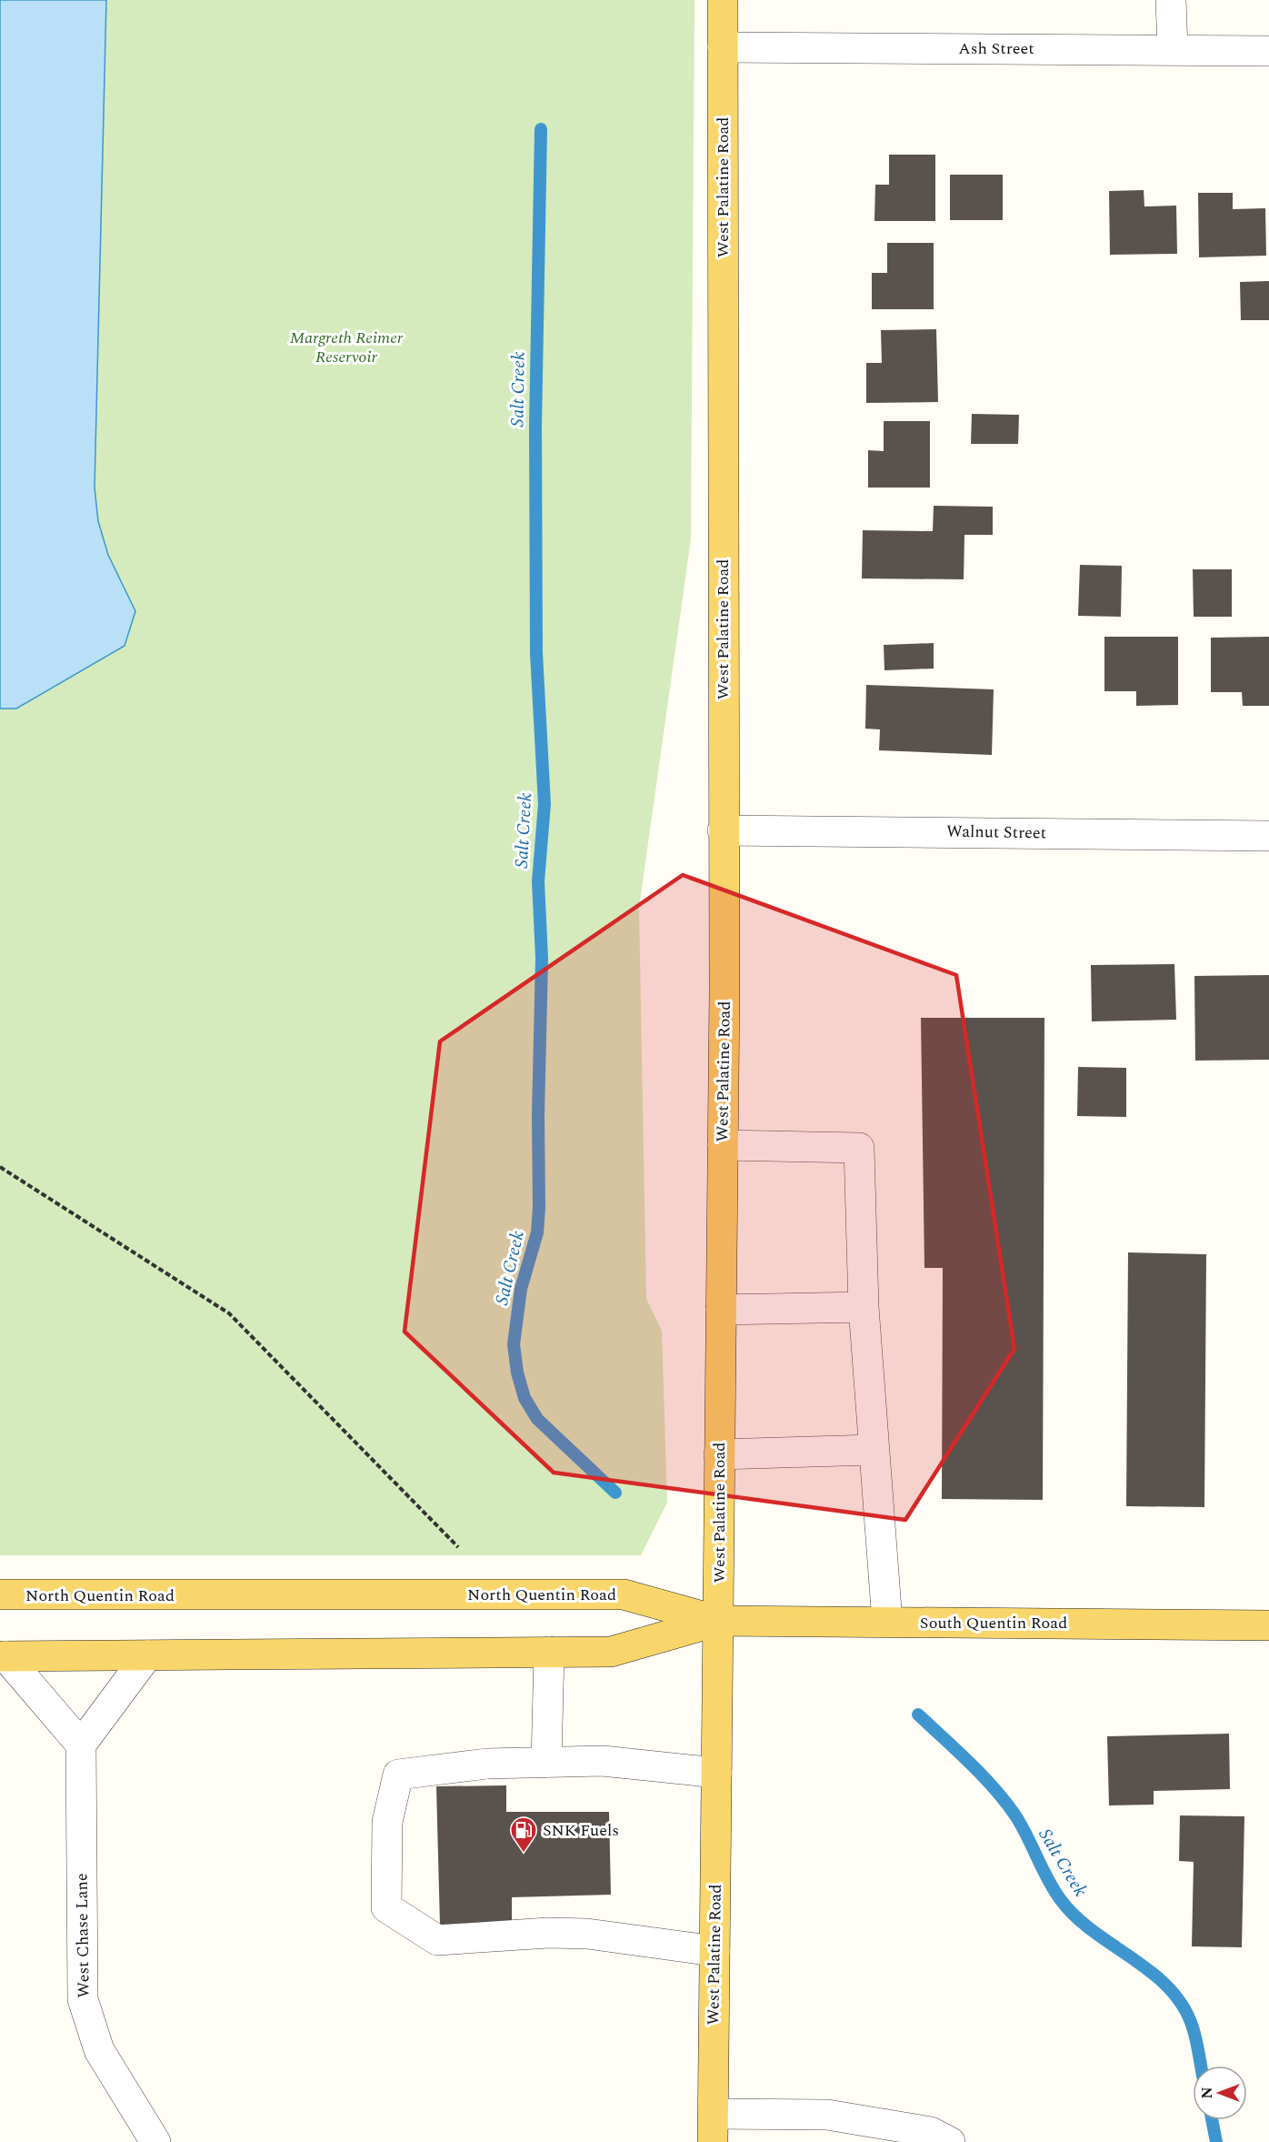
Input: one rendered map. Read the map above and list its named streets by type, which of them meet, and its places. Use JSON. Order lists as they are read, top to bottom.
{
  "streets": {
    "main road": ["West Palatine Road", "North Quentin Road", "South Quentin Road"],
    "street": ["Ash Street", "Walnut Street", "West Chase Lane"]
  },
  "crossings": [
    ["Ash Street", "West Palatine Road"],
    ["West Palatine Road", "Walnut Street"],
    ["West Palatine Road", "North Quentin Road"],
    ["West Palatine Road", "South Quentin Road"],
    ["North Quentin Road", "South Quentin Road"]
  ],
  "water": ["Salt Creek"],
  "parks": ["Margreth Reimer Reservoir"],
  "places": {
    "fuel station": ["SNK Fuels"]
  },
  "north": "left"
}
